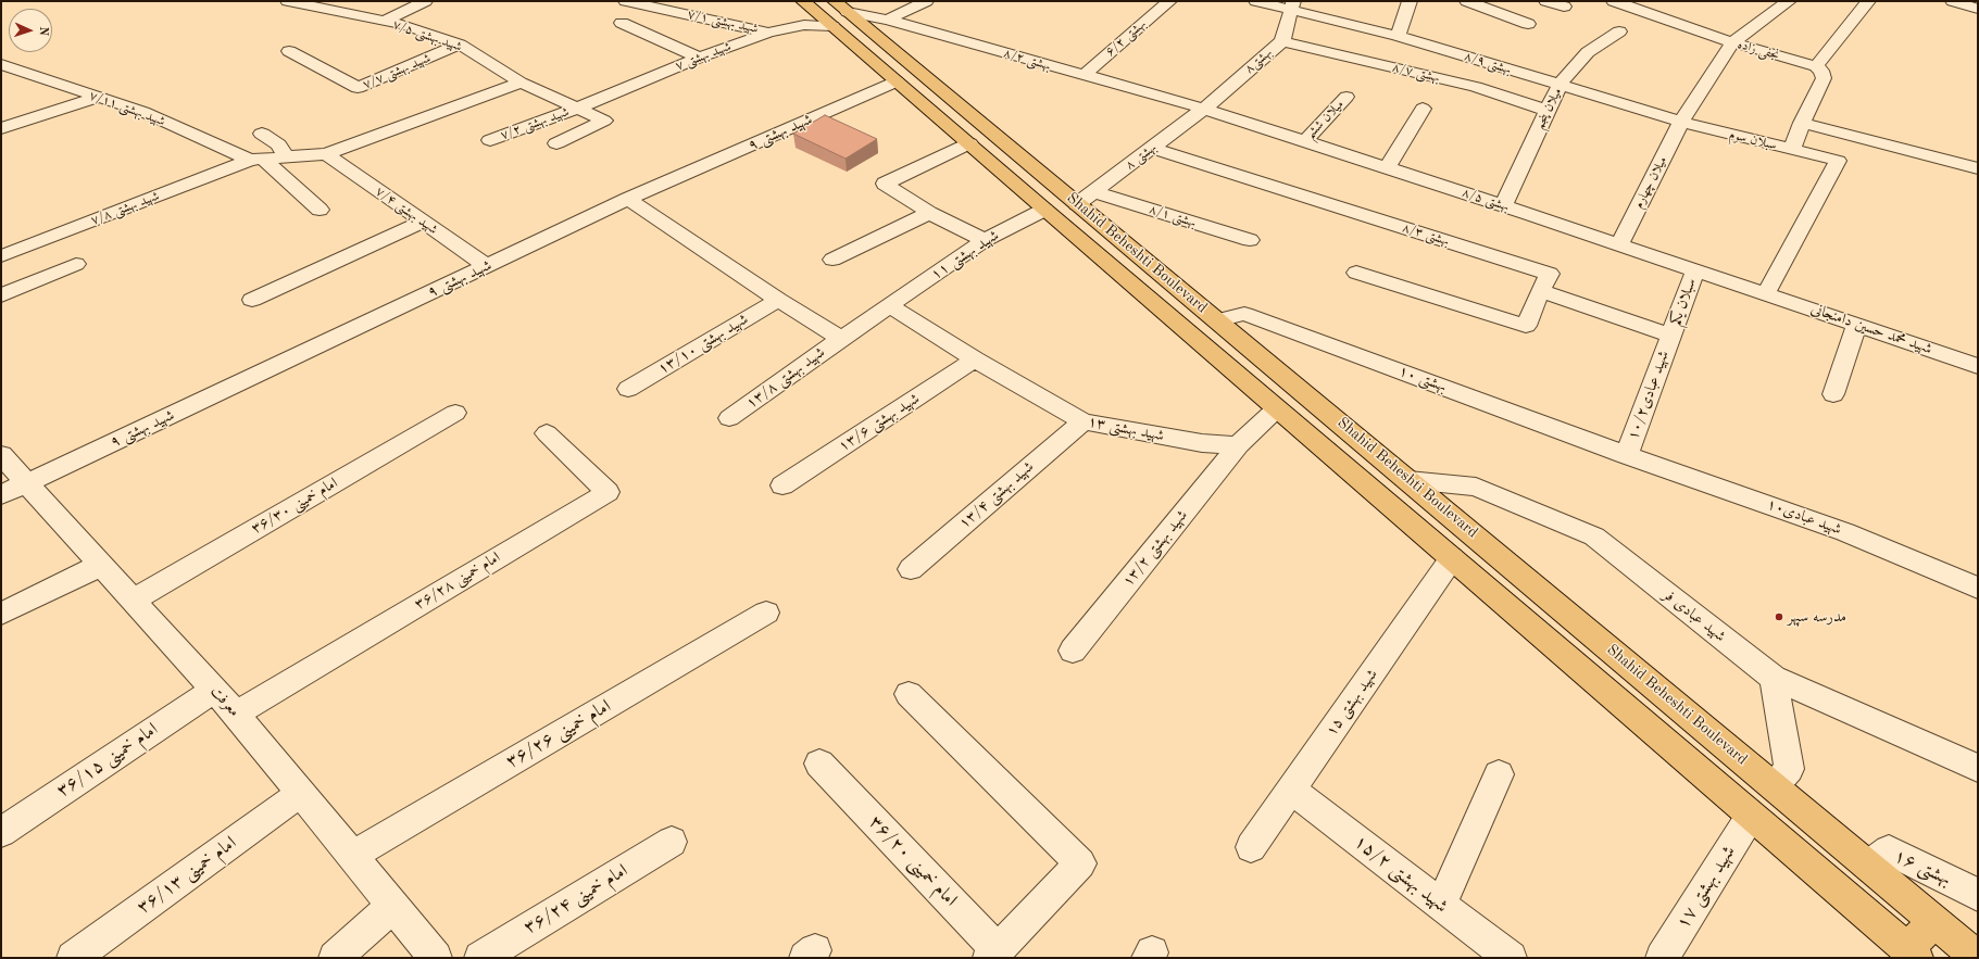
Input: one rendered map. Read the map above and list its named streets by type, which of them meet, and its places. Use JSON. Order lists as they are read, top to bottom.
{
  "streets": {
    "main road": ["Shahid Beheshti Boulevard"],
    "street": [
      "شهید بهشتی ۷/۱",
      "شهید بهشتی ۷/۵",
      "بهشتی ۶/۲",
      "نجفی زاده",
      "شهید بهشتی ۷",
      "بهشتی ۸/۲",
      "بهشتی۸",
      "بهشتی ۸/۹",
      "شهید بهشتی ۷/۷",
      "بهشتی ۸/۷",
      "شهید بهشتی ۷/۱۱",
      "میلان پنجم",
      "میلان ششم",
      "شهید بهشتی ۷/۲",
      "شهید بهشتی ۹",
      "سبلان سوم",
      "۸ بهشتی",
      "میلان چهارم",
      "بهشتی ۸/۵",
      "شهید بهشتی ۷/۸",
      "شهید بهشتی ۷/۴",
      "بهشتی ۸/۱",
      "بهشتی ۸/۳",
      "شهید بهشتی ۱۱",
      "سبلان یکم",
      "شهید محمد حسین دامنجانی",
      "شهید بهشتی ۱۳/۱۰",
      "شهید بهشتی ۱۳/۸",
      "بهشتی ۱۰",
      "شهید عبادی۱۰/۲",
      "شهید بهشتی ۱۳/۶",
      "شهید بهشتی ۱۳",
      "شهید بهشتی ۱۳/۴",
      "امام خمینی ۳۶/۳۰",
      "شهید عبادی۱۰",
      "شهید بهشتی ۱۳/۲",
      "امام خمینی ۳۶/۲۸",
      "شهید عبادی فر",
      "معرفت",
      "شهید بهشتی ۱۵",
      "امام خمینی ۳۶/۲۶",
      "امام خمینی ۳۶/۱۵",
      "امام خمینی ۳۶/۲۰",
      "بهشتی ۱۶",
      "شهید بهشتی ۱۵/۲",
      "امام خمینی ۳۶/۱۳",
      "شهید بهشتی ۱۷",
      "امام خمینی ۳۶/۲۴"
    ]
  },
  "crossings": [
    ["شهید بهشتی ۷/۱", "شهید بهشتی ۷"],
    ["شهید بهشتی ۷/۵", "شهید بهشتی ۷"],
    ["شهید بهشتی ۷/۵", "شهید بهشتی ۷/۷"],
    ["شهید بهشتی ۷/۵", "شهید بهشتی ۷/۲"],
    ["بهشتی ۶/۲", "بهشتی ۸/۲"],
    ["شهید بهشتی ۷", "بهشتی ۸/۲"],
    ["شهید بهشتی ۷", "شهید بهشتی ۷/۲"],
    ["شهید بهشتی ۷", "Shahid Beheshti Boulevard"],
    ["بهشتی ۸/۲", "بهشتی۸"],
    ["بهشتی ۸/۲", "۸ بهشتی"],
    ["بهشتی ۸/۲", "بهشتی ۸/۵"],
    ["بهشتی ۸/۲", "Shahid Beheshti Boulevard"],
    ["بهشتی۸", "بهشتی ۸/۹"],
    ["بهشتی۸", "بهشتی ۸/۷"],
    ["بهشتی۸", "۸ بهشتی"],
    ["بهشتی۸", "بهشتی ۸/۵"],
    ["بهشتی ۸/۹", "میلان پنجم"],
    ["بهشتی ۸/۹", "سبلان سوم"],
    ["بهشتی ۸/۹", "میلان چهارم"],
    ["بهشتی ۸/۷", "میلان پنجم"],
    ["شهید بهشتی ۷/۱۱", "شهید بهشتی ۷/۸"],
    ["میلان پنجم", "بهشتی ۸/۵"],
    ["میلان ششم", "بهشتی ۸/۵"],
    ["شهید بهشتی ۹", "شهید بهشتی ۷/۴"],
    ["شهید بهشتی ۹", "Shahid Beheshti Boulevard"],
    ["شهید بهشتی ۹", "معرفت"],
    ["سبلان سوم", "میلان چهارم"],
    ["سبلان سوم", "بهشتی ۸/۵"],
    ["سبلان سوم", "شهید محمد حسین دامنجانی"],
    ["۸ بهشتی", "بهشتی ۸/۵"],
    ["۸ بهشتی", "بهشتی ۸/۱"],
    ["۸ بهشتی", "بهشتی ۸/۳"],
    ["۸ بهشتی", "Shahid Beheshti Boulevard"],
    ["میلان چهارم", "بهشتی ۸/۵"],
    ["بهشتی ۸/۵", "سبلان یکم"],
    ["بهشتی ۸/۵", "شهید محمد حسین دامنجانی"],
    ["بهشتی ۸/۱", "Shahid Beheshti Boulevard"],
    ["Shahid Beheshti Boulevard", "شهید بهشتی ۱۱"],
    ["Shahid Beheshti Boulevard", "بهشتی ۱۰"],
    ["Shahid Beheshti Boulevard", "شهید عبادی فر"],
    ["Shahid Beheshti Boulevard", "شهید بهشتی ۱۵"],
    ["Shahid Beheshti Boulevard", "بهشتی ۱۶"],
    ["Shahid Beheshti Boulevard", "شهید بهشتی ۱۷"],
    ["شهید بهشتی ۱۱", "شهید بهشتی ۱۳/۸"],
    ["شهید بهشتی ۱۱", "شهید بهشتی ۱۳"],
    ["سبلان یکم", "شهید عبادی۱۰/۲"],
    ["بهشتی ۱۰", "شهید عبادی۱۰/۲"],
    ["بهشتی ۱۰", "شهید عبادی۱۰"],
    ["شهید عبادی۱۰/۲", "شهید عبادی۱۰"],
    ["شهید بهشتی ۱۳/۶", "شهید بهشتی ۱۳"],
    ["شهید بهشتی ۱۳", "شهید بهشتی ۱۳/۴"],
    ["شهید بهشتی ۱۳", "شهید بهشتی ۱۳/۲"],
    ["امام خمینی ۳۶/۳۰", "معرفت"],
    ["امام خمینی ۳۶/۲۸", "معرفت"],
    ["معرفت", "امام خمینی ۳۶/۲۶"],
    ["معرفت", "امام خمینی ۳۶/۱۵"],
    ["معرفت", "امام خمینی ۳۶/۱۳"],
    ["شهید بهشتی ۱۵", "شهید بهشتی ۱۵/۲"]
  ],
  "places": ["مدرسه سپهر"],
  "north": "right"
}
